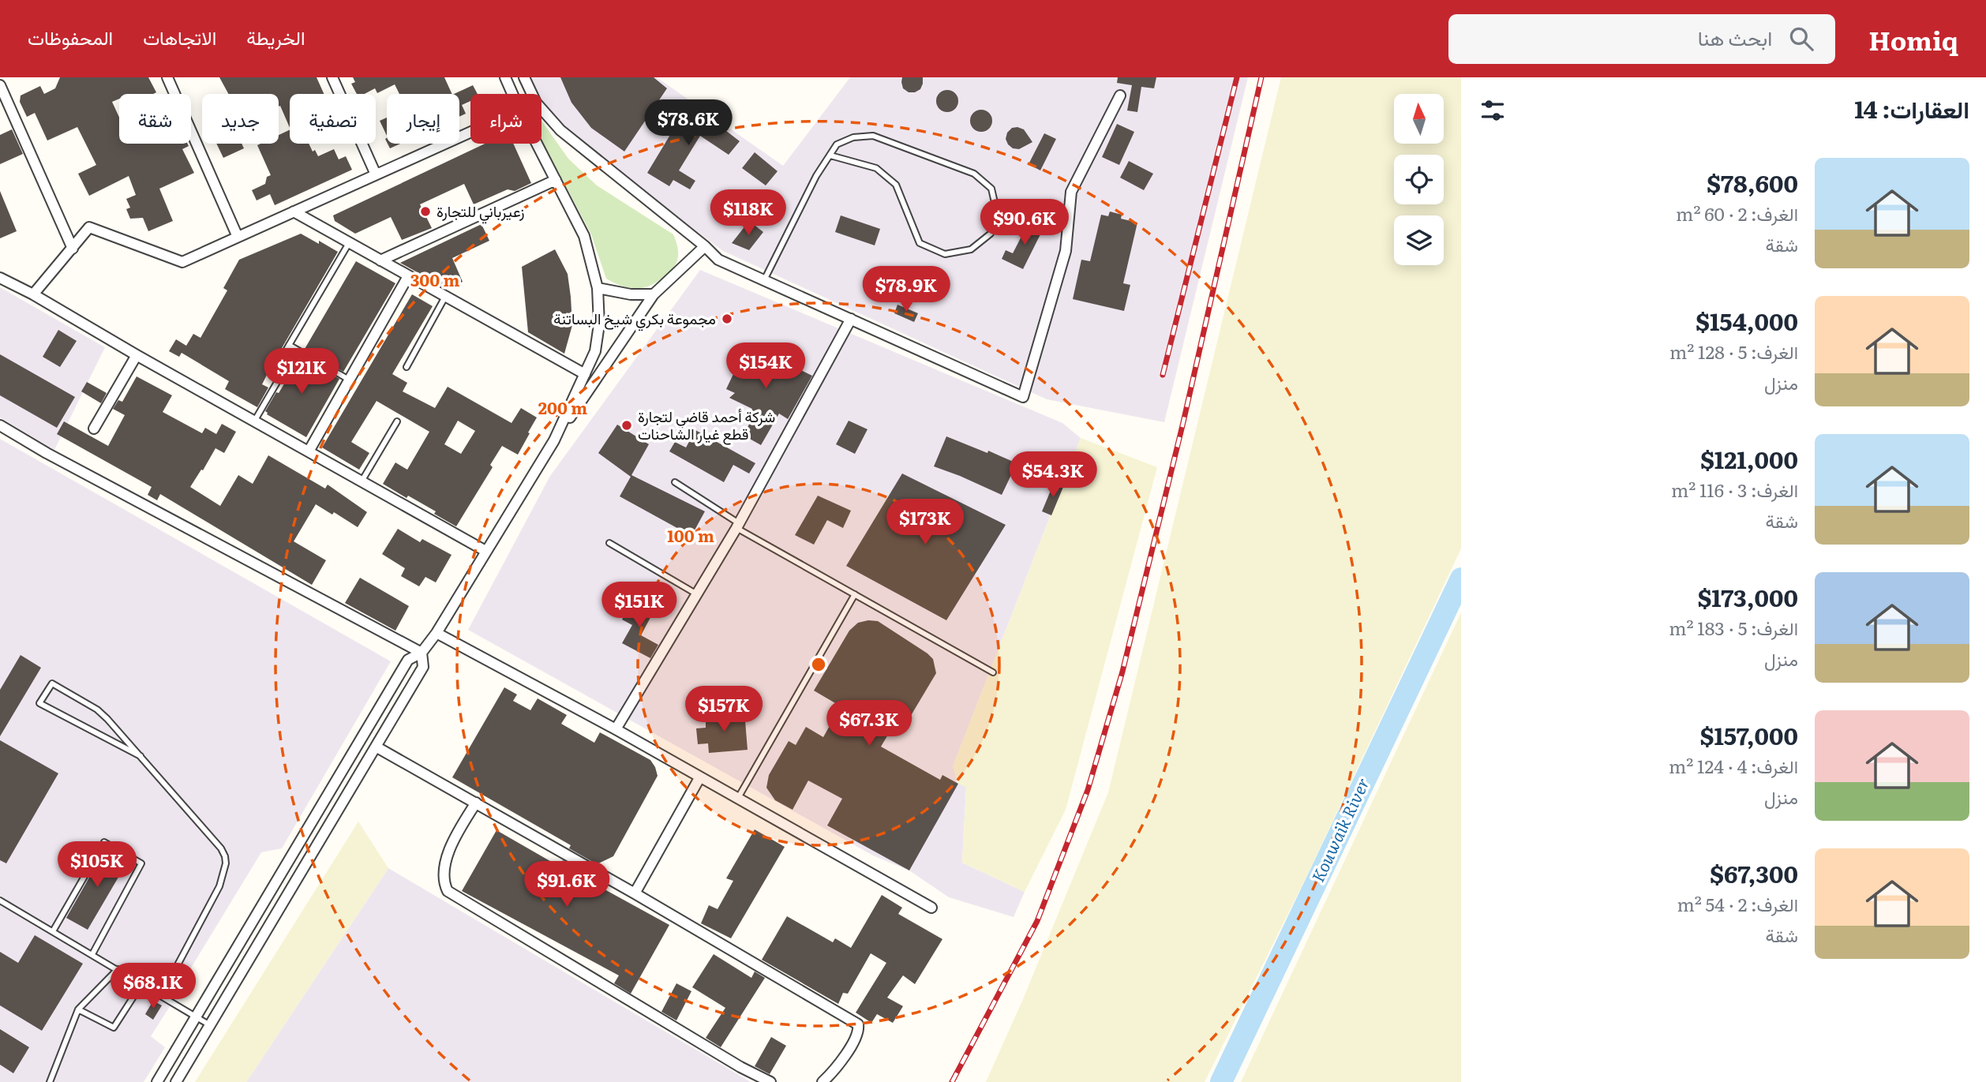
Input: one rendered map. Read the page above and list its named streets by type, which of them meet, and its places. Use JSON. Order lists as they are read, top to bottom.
{
  "water": ["Kouwaik River"],
  "places": ["زعيرباني للتجارة", "مجموعة بكري شيخ البساتنة", "شركة أحمد قاضي لتجارة قطع غيار الشاحنات"],
  "north": "top",
  "page": {
    "header": "Homiq",
    "search": "ابحث هنا",
    "nav": ["الخريطة", "الاتجاهات", "المحفوظات"],
    "heading": "العقارات: 14",
    "chip": [
      "شراء",
      "إيجار",
      "تصفية",
      "جديد",
      "شقة"
    ],
    "price": [
      "$78.6K",
      "$118K",
      "$90.6K",
      "$78.9K",
      "$154K",
      "$121K",
      "$54.3K",
      "$173K",
      "$151K",
      "$157K",
      "$67.3K",
      "$105K",
      "$91.6K",
      "$68.1K"
    ],
    "list": [
      {
        "name": "$78,600",
        "note": "الغرف: 2 · 60 m² · شقة"
      },
      {
        "name": "$154,000",
        "note": "الغرف: 5 · 128 m² · منزل"
      },
      {
        "name": "$121,000",
        "note": "الغرف: 3 · 116 m² · شقة"
      },
      {
        "name": "$173,000",
        "note": "الغرف: 5 · 183 m² · منزل"
      },
      {
        "name": "$157,000",
        "note": "الغرف: 4 · 124 m² · منزل"
      },
      {
        "name": "$67,300",
        "note": "الغرف: 2 · 54 m² · شقة"
      }
    ]
  },
  "rings": ["300 m", "200 m", "100 m"]
}
